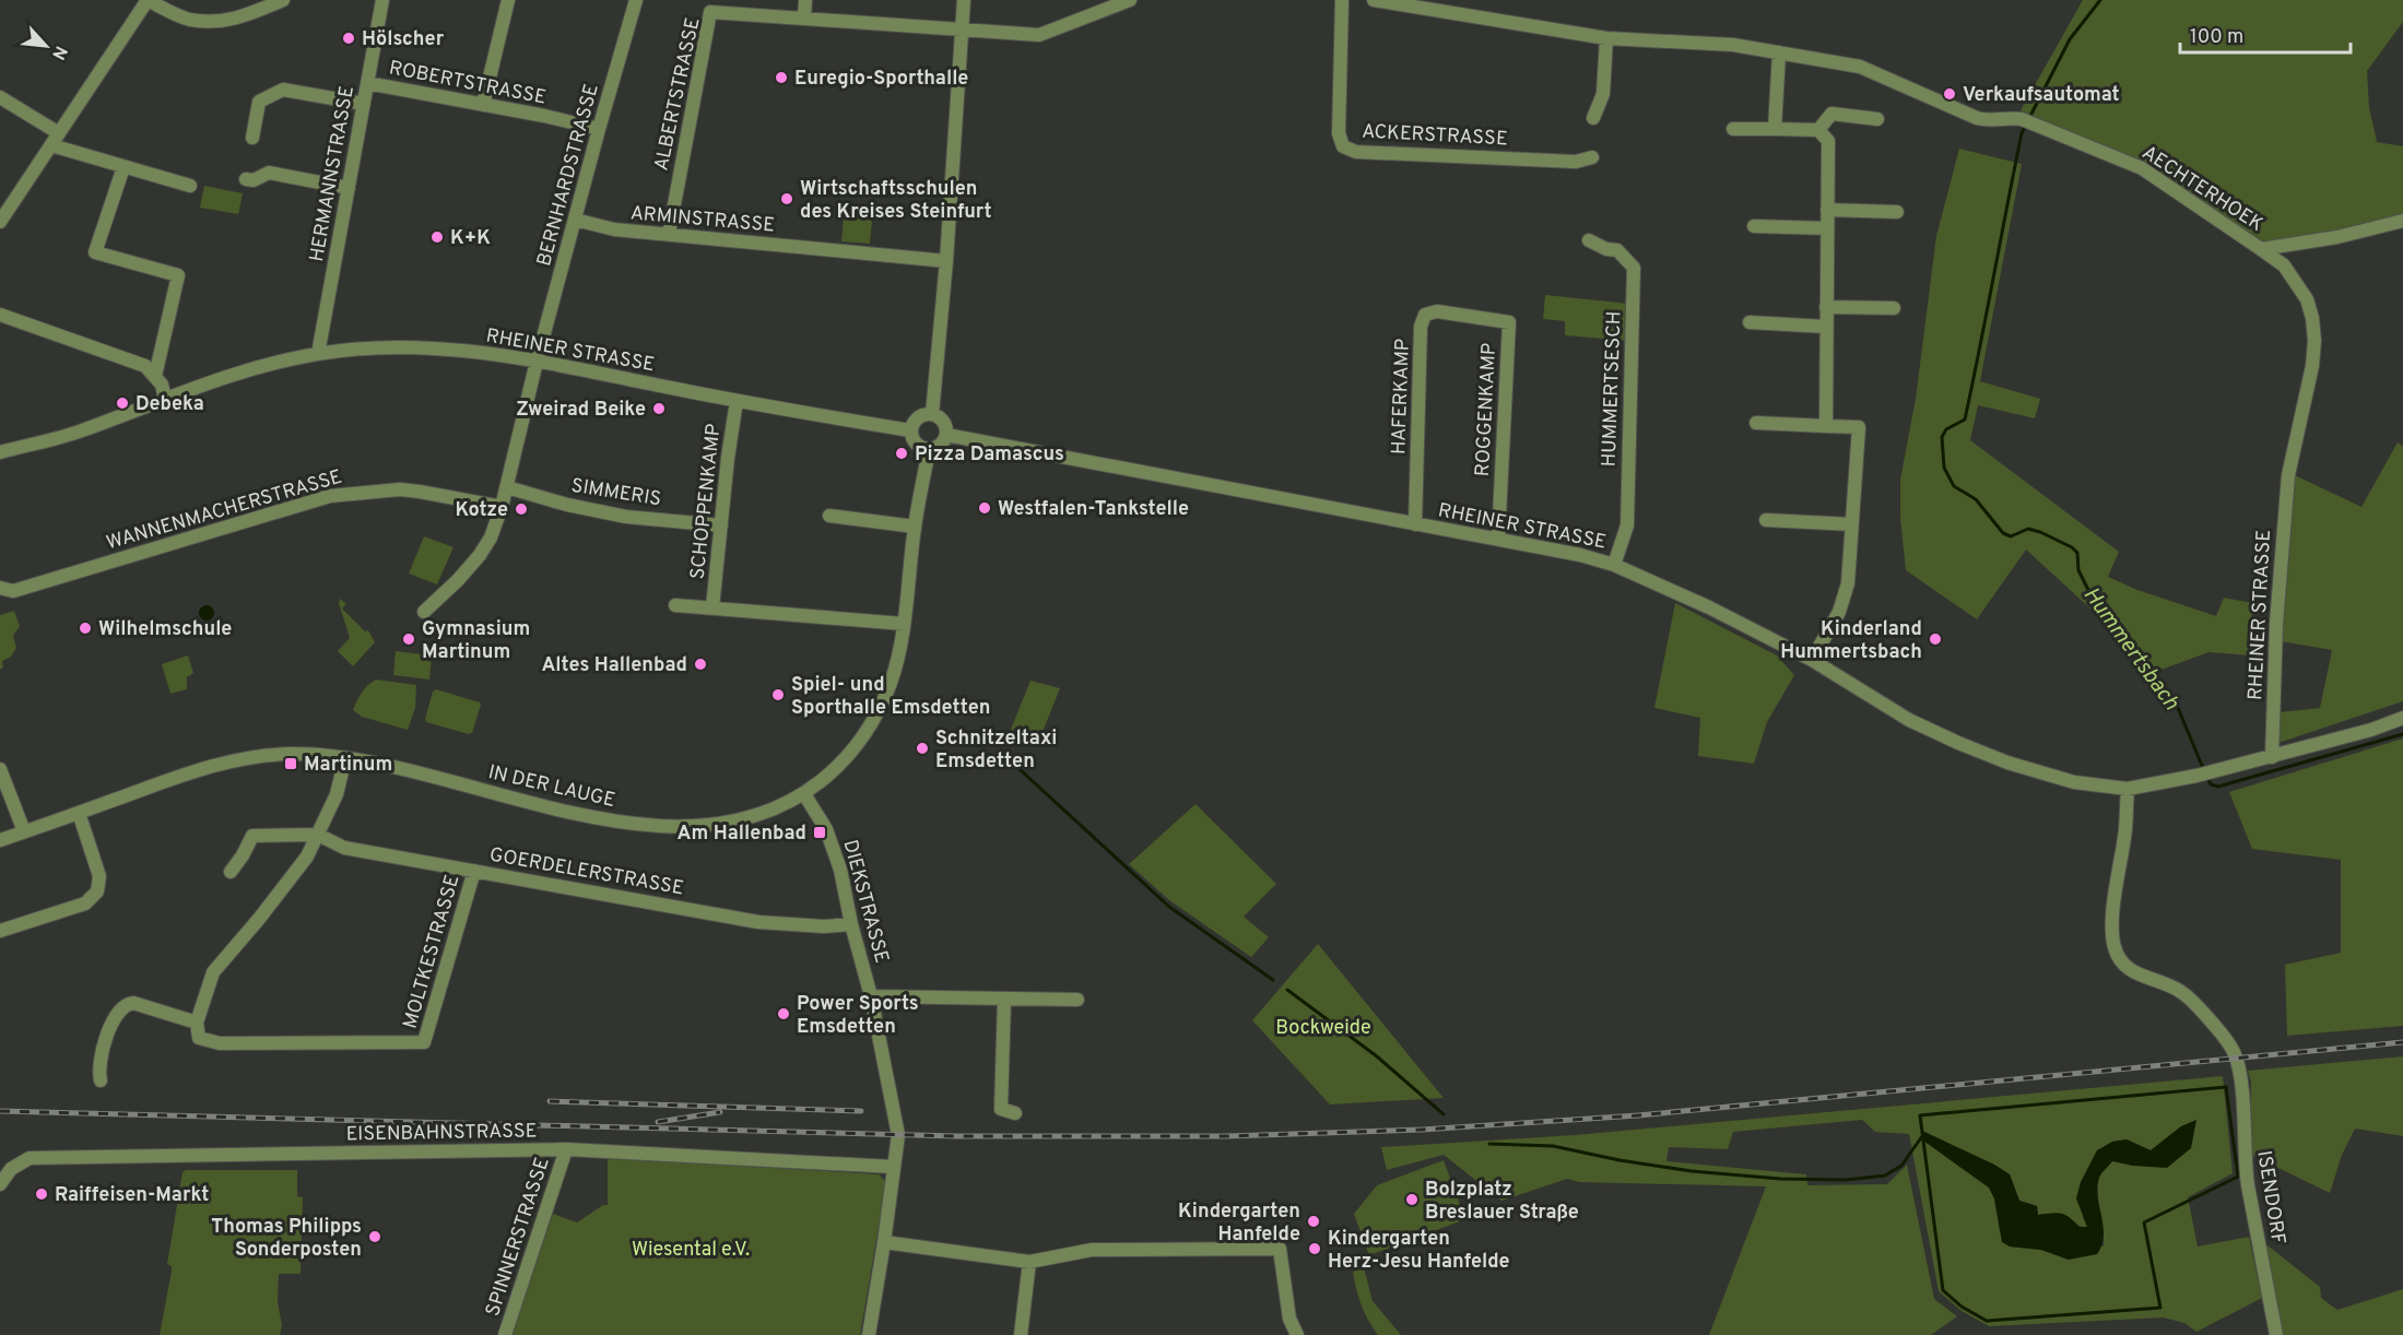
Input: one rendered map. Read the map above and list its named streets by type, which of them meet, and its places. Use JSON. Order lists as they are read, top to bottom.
{
  "streets": {
    "street": [
      "ROBERTSTRASSE",
      "ALBERTSTRASSE",
      "ACKERSTRASSE",
      "HERMANNSTRASSE",
      "BERNHARDSTRASSE",
      "AECHTERHOEK",
      "ARMINSTRASSE",
      "RHEINER STRASSE",
      "HUMMERTSESCH",
      "HAFERKAMP",
      "ROGGENKAMP",
      "SIMMERIS",
      "SCHOPPENKAMP",
      "WANNENMACHERSTRASSE",
      "IN DER LAUGE",
      "GOERDELERSTRASSE",
      "DIEKSTRASSE",
      "MOLTKESTRASSE",
      "EISENBAHNSTRASSE",
      "ISENDORF",
      "SPINNERSTRASSE"
    ]
  },
  "crossings": [
    ["ROBERTSTRASSE", "HERMANNSTRASSE"],
    ["ROBERTSTRASSE", "BERNHARDSTRASSE"],
    ["ALBERTSTRASSE", "ARMINSTRASSE"],
    ["HERMANNSTRASSE", "RHEINER STRASSE"],
    ["BERNHARDSTRASSE", "ARMINSTRASSE"],
    ["BERNHARDSTRASSE", "RHEINER STRASSE"],
    ["BERNHARDSTRASSE", "SIMMERIS"],
    ["BERNHARDSTRASSE", "WANNENMACHERSTRASSE"],
    ["AECHTERHOEK", "RHEINER STRASSE"],
    ["RHEINER STRASSE", "HUMMERTSESCH"],
    ["RHEINER STRASSE", "HAFERKAMP"],
    ["RHEINER STRASSE", "ROGGENKAMP"],
    ["RHEINER STRASSE", "SCHOPPENKAMP"],
    ["RHEINER STRASSE", "IN DER LAUGE"],
    ["RHEINER STRASSE", "ISENDORF"],
    ["HAFERKAMP", "ROGGENKAMP"],
    ["SIMMERIS", "SCHOPPENKAMP"],
    ["IN DER LAUGE", "DIEKSTRASSE"],
    ["GOERDELERSTRASSE", "DIEKSTRASSE"],
    ["GOERDELERSTRASSE", "MOLTKESTRASSE"],
    ["DIEKSTRASSE", "EISENBAHNSTRASSE"],
    ["EISENBAHNSTRASSE", "SPINNERSTRASSE"]
  ],
  "water": ["Hummertsbach"],
  "parks": ["Bockweide", "Wiesental e.V."],
  "places": {
    "other": [
      "Hölscher",
      "Euregio-Sporthalle",
      "Verkaufsautomat",
      "Wirtschaftsschulen des Kreises Steinfurt",
      "K+K",
      "Debeka",
      "Zweirad Beike",
      "Pizza Damascus",
      "Westfalen-Tankstelle",
      "Kotze",
      "Wilhelmschule",
      "Gymnasium Martinum",
      "Kinderland Hummertsbach",
      "Altes Hallenbad",
      "Spiel- und Sporthalle Emsdetten",
      "Schnitzeltaxi Emsdetten",
      "Power Sports Emsdetten",
      "Raiffeisen-Markt",
      "Bolzplatz Breslauer Straße",
      "Kindergarten Hanfelde",
      "Thomas Philipps Sonderposten",
      "Kindergarten Herz-Jesu Hanfelde"
    ],
    "transit": ["Martinum", "Am Hallenbad"]
  },
  "scale_bar": "100 m",
  "north": "bottom right"
}
